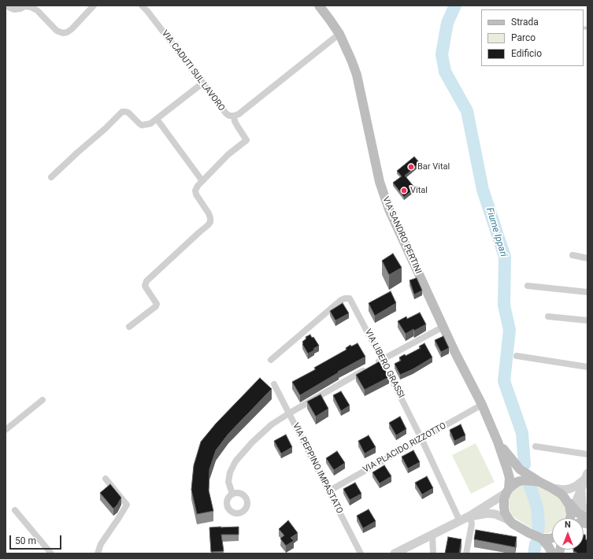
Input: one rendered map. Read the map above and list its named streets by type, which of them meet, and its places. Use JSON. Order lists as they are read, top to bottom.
{
  "streets": {
    "main road": ["VIA SANDRO PERTINI"],
    "street": [
      "VIA CADUTI SUL LAVORO",
      "VIA LIBERO GRASSI",
      "VIA PLACIDO RIZZOTTO",
      "VIA PEPPINO IMPASTATO"
    ]
  },
  "crossings": [
    ["VIA CADUTI SUL LAVORO", "VIA SANDRO PERTINI"],
    ["VIA SANDRO PERTINI", "VIA PLACIDO RIZZOTTO"],
    ["VIA LIBERO GRASSI", "VIA PLACIDO RIZZOTTO"],
    ["VIA PLACIDO RIZZOTTO", "VIA PEPPINO IMPASTATO"]
  ],
  "water": ["Fiume Ippari"],
  "places": ["Bar Vital", "Vital"],
  "legend": ["Strada", "Parco", "Edificio"],
  "scale_bar": "50 m",
  "north": "top"
}
